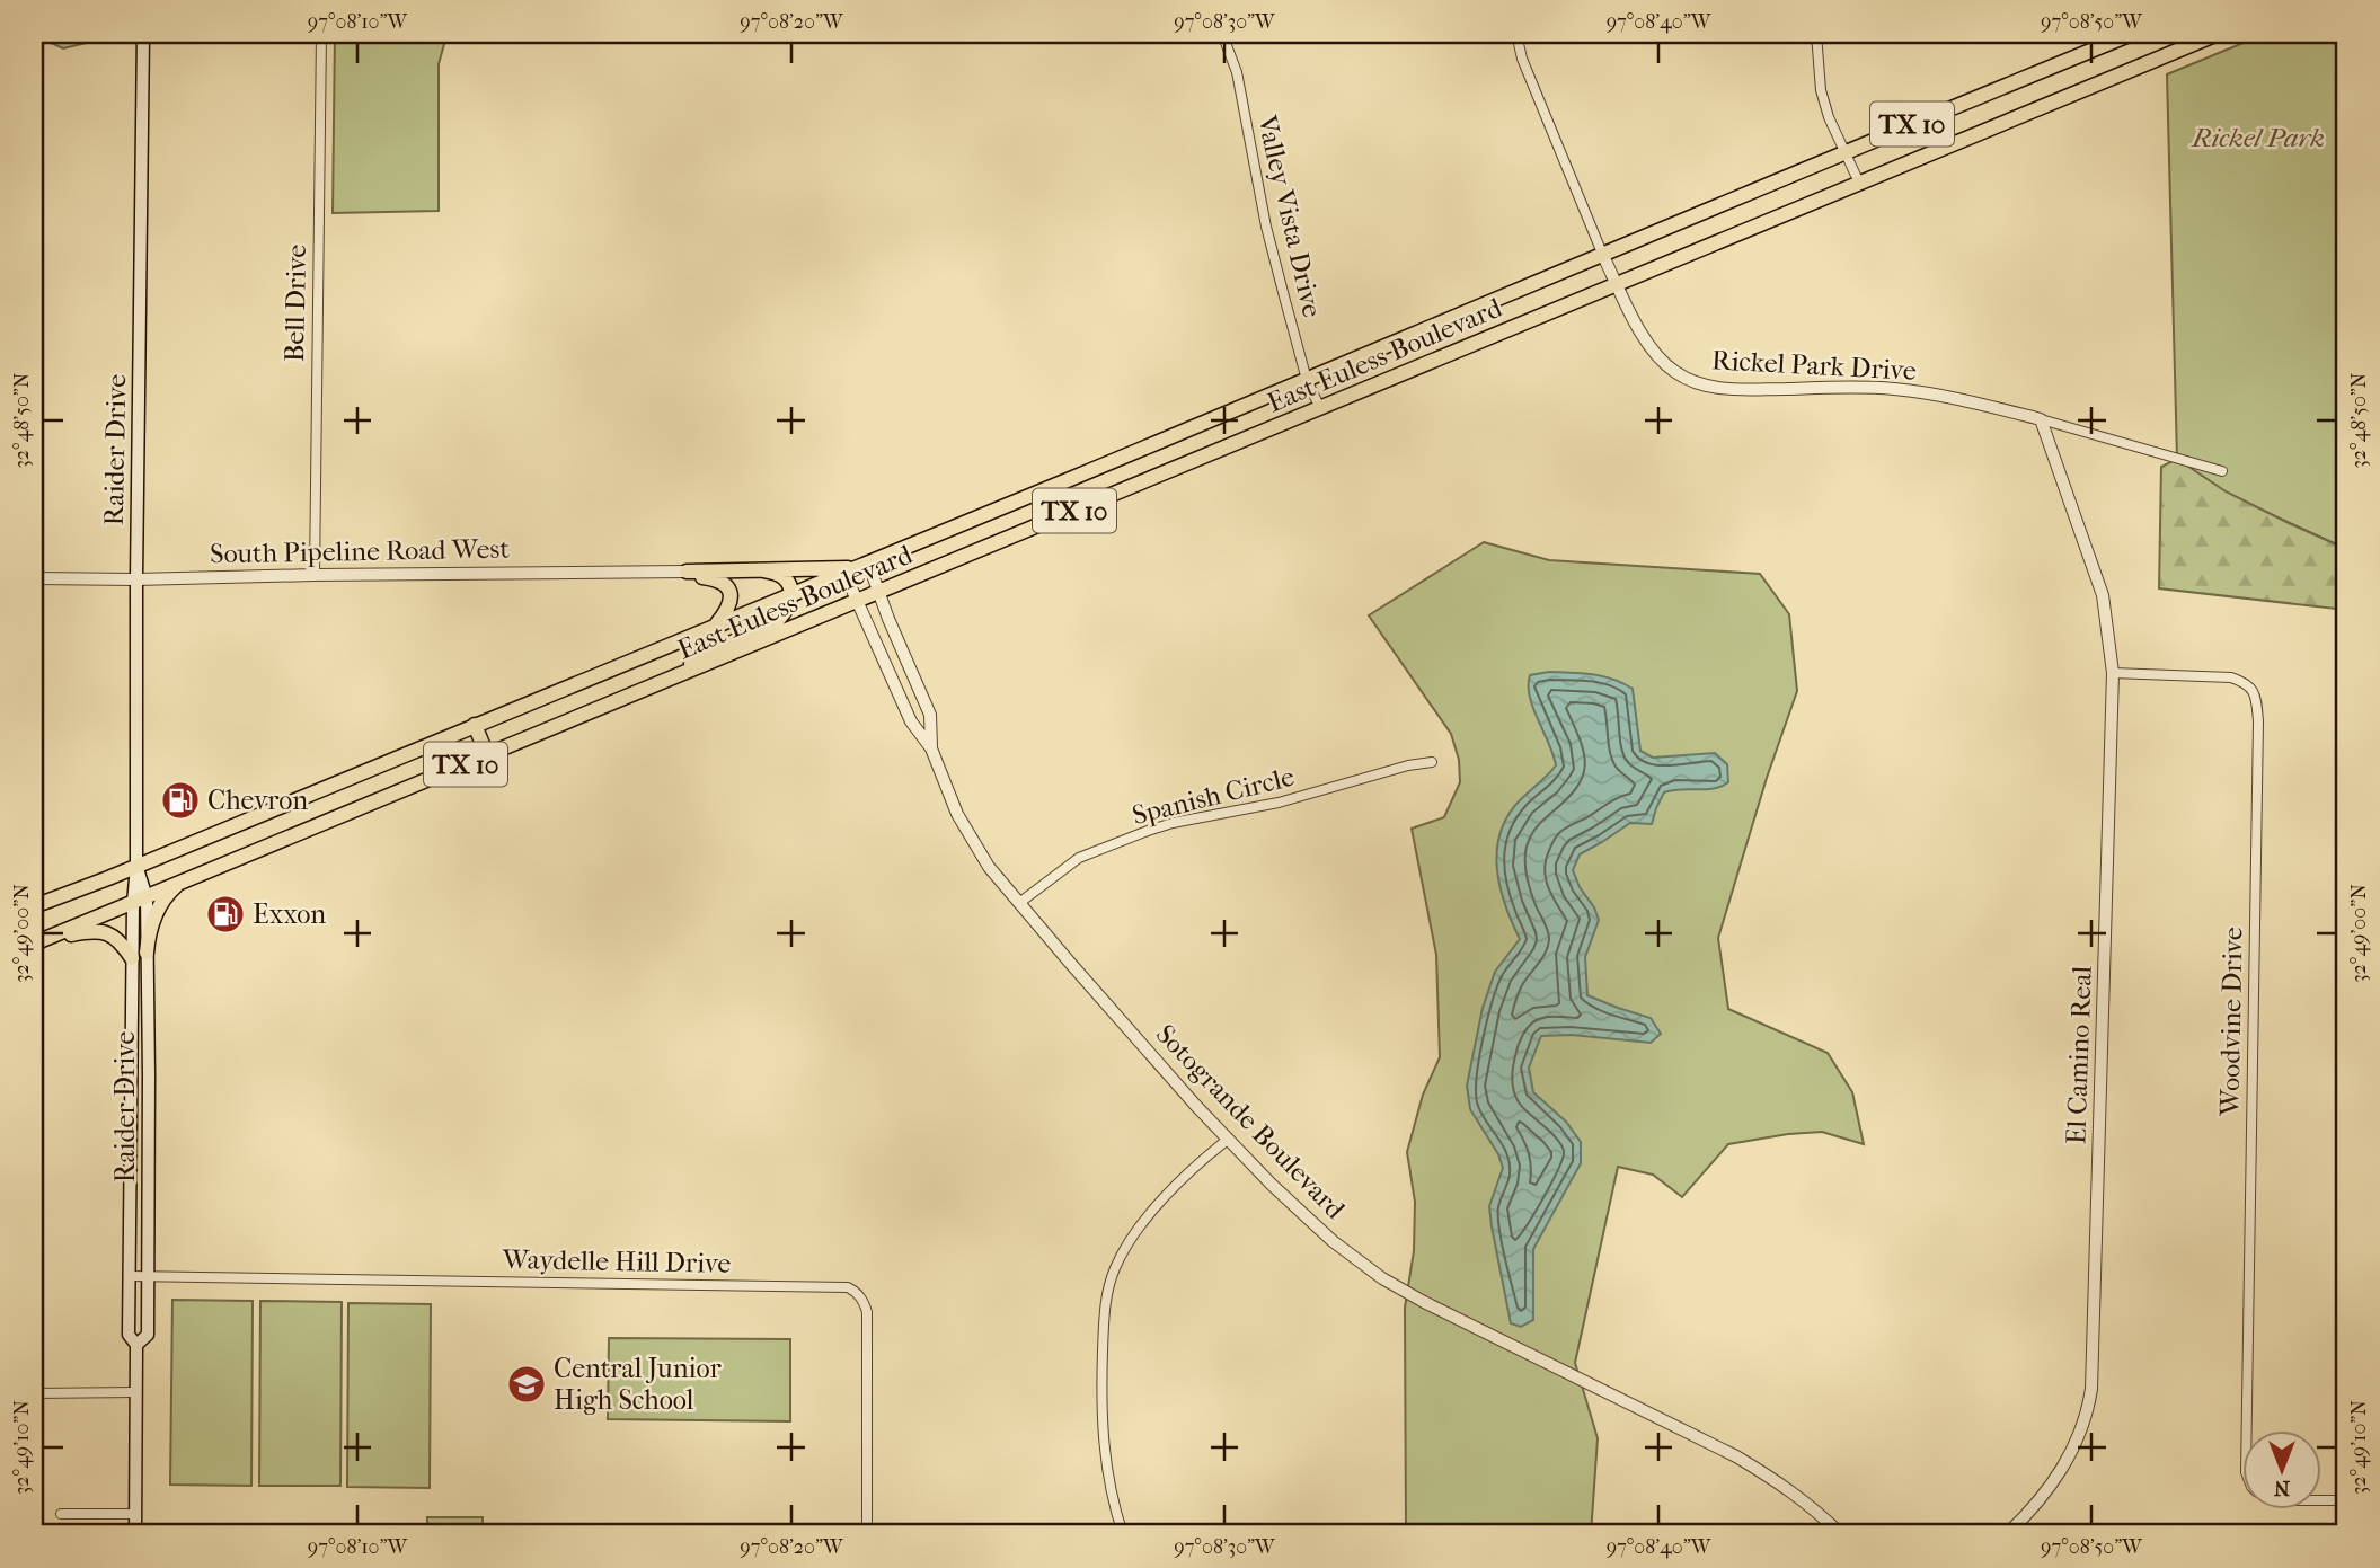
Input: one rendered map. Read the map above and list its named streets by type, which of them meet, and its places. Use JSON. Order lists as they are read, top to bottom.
{
  "streets": {
    "main road": ["TX 10", "East Euless Boulevard", "Raider Drive"],
    "street": [
      "Valley Vista Drive",
      "Bell Drive",
      "Rickel Park Drive",
      "South Pipeline Road West",
      "Spanish Circle",
      "Woodvine Drive",
      "El Camino Real",
      "Sotogrande Boulevard",
      "Waydelle Hill Drive"
    ]
  },
  "crossings": [
    ["TX 10", "East Euless Boulevard"],
    ["TX 10", "Raider Drive"],
    ["Valley Vista Drive", "East Euless Boulevard"],
    ["Bell Drive", "South Pipeline Road West"],
    ["East Euless Boulevard", "Rickel Park Drive"],
    ["East Euless Boulevard", "Raider Drive"],
    ["East Euless Boulevard", "Sotogrande Boulevard"],
    ["Rickel Park Drive", "El Camino Real"],
    ["Raider Drive", "South Pipeline Road West"],
    ["Raider Drive", "Waydelle Hill Drive"],
    ["Spanish Circle", "Sotogrande Boulevard"],
    ["Woodvine Drive", "El Camino Real"]
  ],
  "parks": ["Rickel Park"],
  "places": {
    "fuel station": ["Chevron", "Exxon"],
    "school or university": ["Central Junior High School"]
  },
  "north": "bottom",
  "coordinates": [
    "97°08'10\"W",
    "97°08'20\"W",
    "97°08'30\"W",
    "97°08'40\"W",
    "97°08'50\"W",
    "32°48'50\"N",
    "32°49'00\"N",
    "32°49'10\"N"
  ]
}
